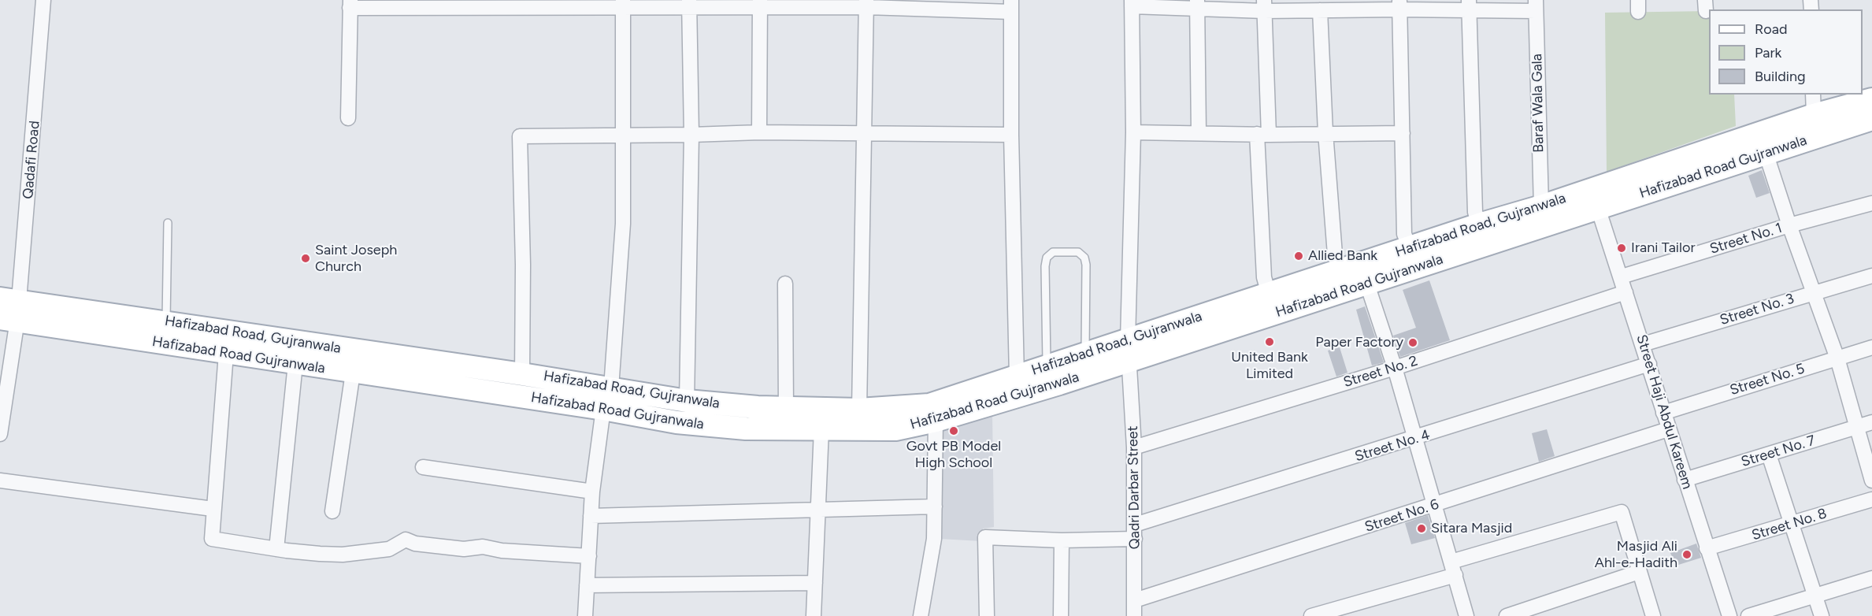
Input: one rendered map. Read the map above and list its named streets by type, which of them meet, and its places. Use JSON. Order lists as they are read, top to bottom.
{
  "streets": {
    "main road": ["Hafizabad Road Gujranwala", "Hafizabad Road, Gujranwala"],
    "street": [
      "Baraf Wala Gala",
      "Qadafi Road",
      "Street No. 1",
      "Street No. 3",
      "Street No. 2",
      "Street No. 5",
      "Street Haji Abdul Kareem",
      "Street No. 4",
      "Street No. 7",
      "Qadri Darbar Street",
      "Street No. 6",
      "Street No. 8"
    ]
  },
  "crossings": [
    ["Baraf Wala Gala", "Hafizabad Road, Gujranwala"],
    ["Qadafi Road", "Hafizabad Road Gujranwala"],
    ["Qadafi Road", "Hafizabad Road, Gujranwala"],
    ["Hafizabad Road Gujranwala", "Hafizabad Road, Gujranwala"],
    ["Hafizabad Road Gujranwala", "Street Haji Abdul Kareem"],
    ["Hafizabad Road Gujranwala", "Qadri Darbar Street"],
    ["Hafizabad Road, Gujranwala", "Qadri Darbar Street"],
    ["Street No. 1", "Street Haji Abdul Kareem"],
    ["Street No. 3", "Street Haji Abdul Kareem"],
    ["Street No. 2", "Street Haji Abdul Kareem"],
    ["Street No. 2", "Qadri Darbar Street"],
    ["Street No. 5", "Street Haji Abdul Kareem"],
    ["Street Haji Abdul Kareem", "Street No. 4"],
    ["Street Haji Abdul Kareem", "Street No. 7"],
    ["Street Haji Abdul Kareem", "Street No. 6"],
    ["Street Haji Abdul Kareem", "Street No. 8"],
    ["Street No. 4", "Qadri Darbar Street"],
    ["Qadri Darbar Street", "Street No. 6"]
  ],
  "places": [
    "Irani Tailor",
    "Allied Bank",
    "Saint Joseph Church",
    "United Bank Limited",
    "Paper Factory",
    "Govt PB Model High School",
    "Sitara Masjid",
    "Masjid Ali Ahl-e-Hadith"
  ],
  "legend": ["Road", "Park", "Building"]
}
